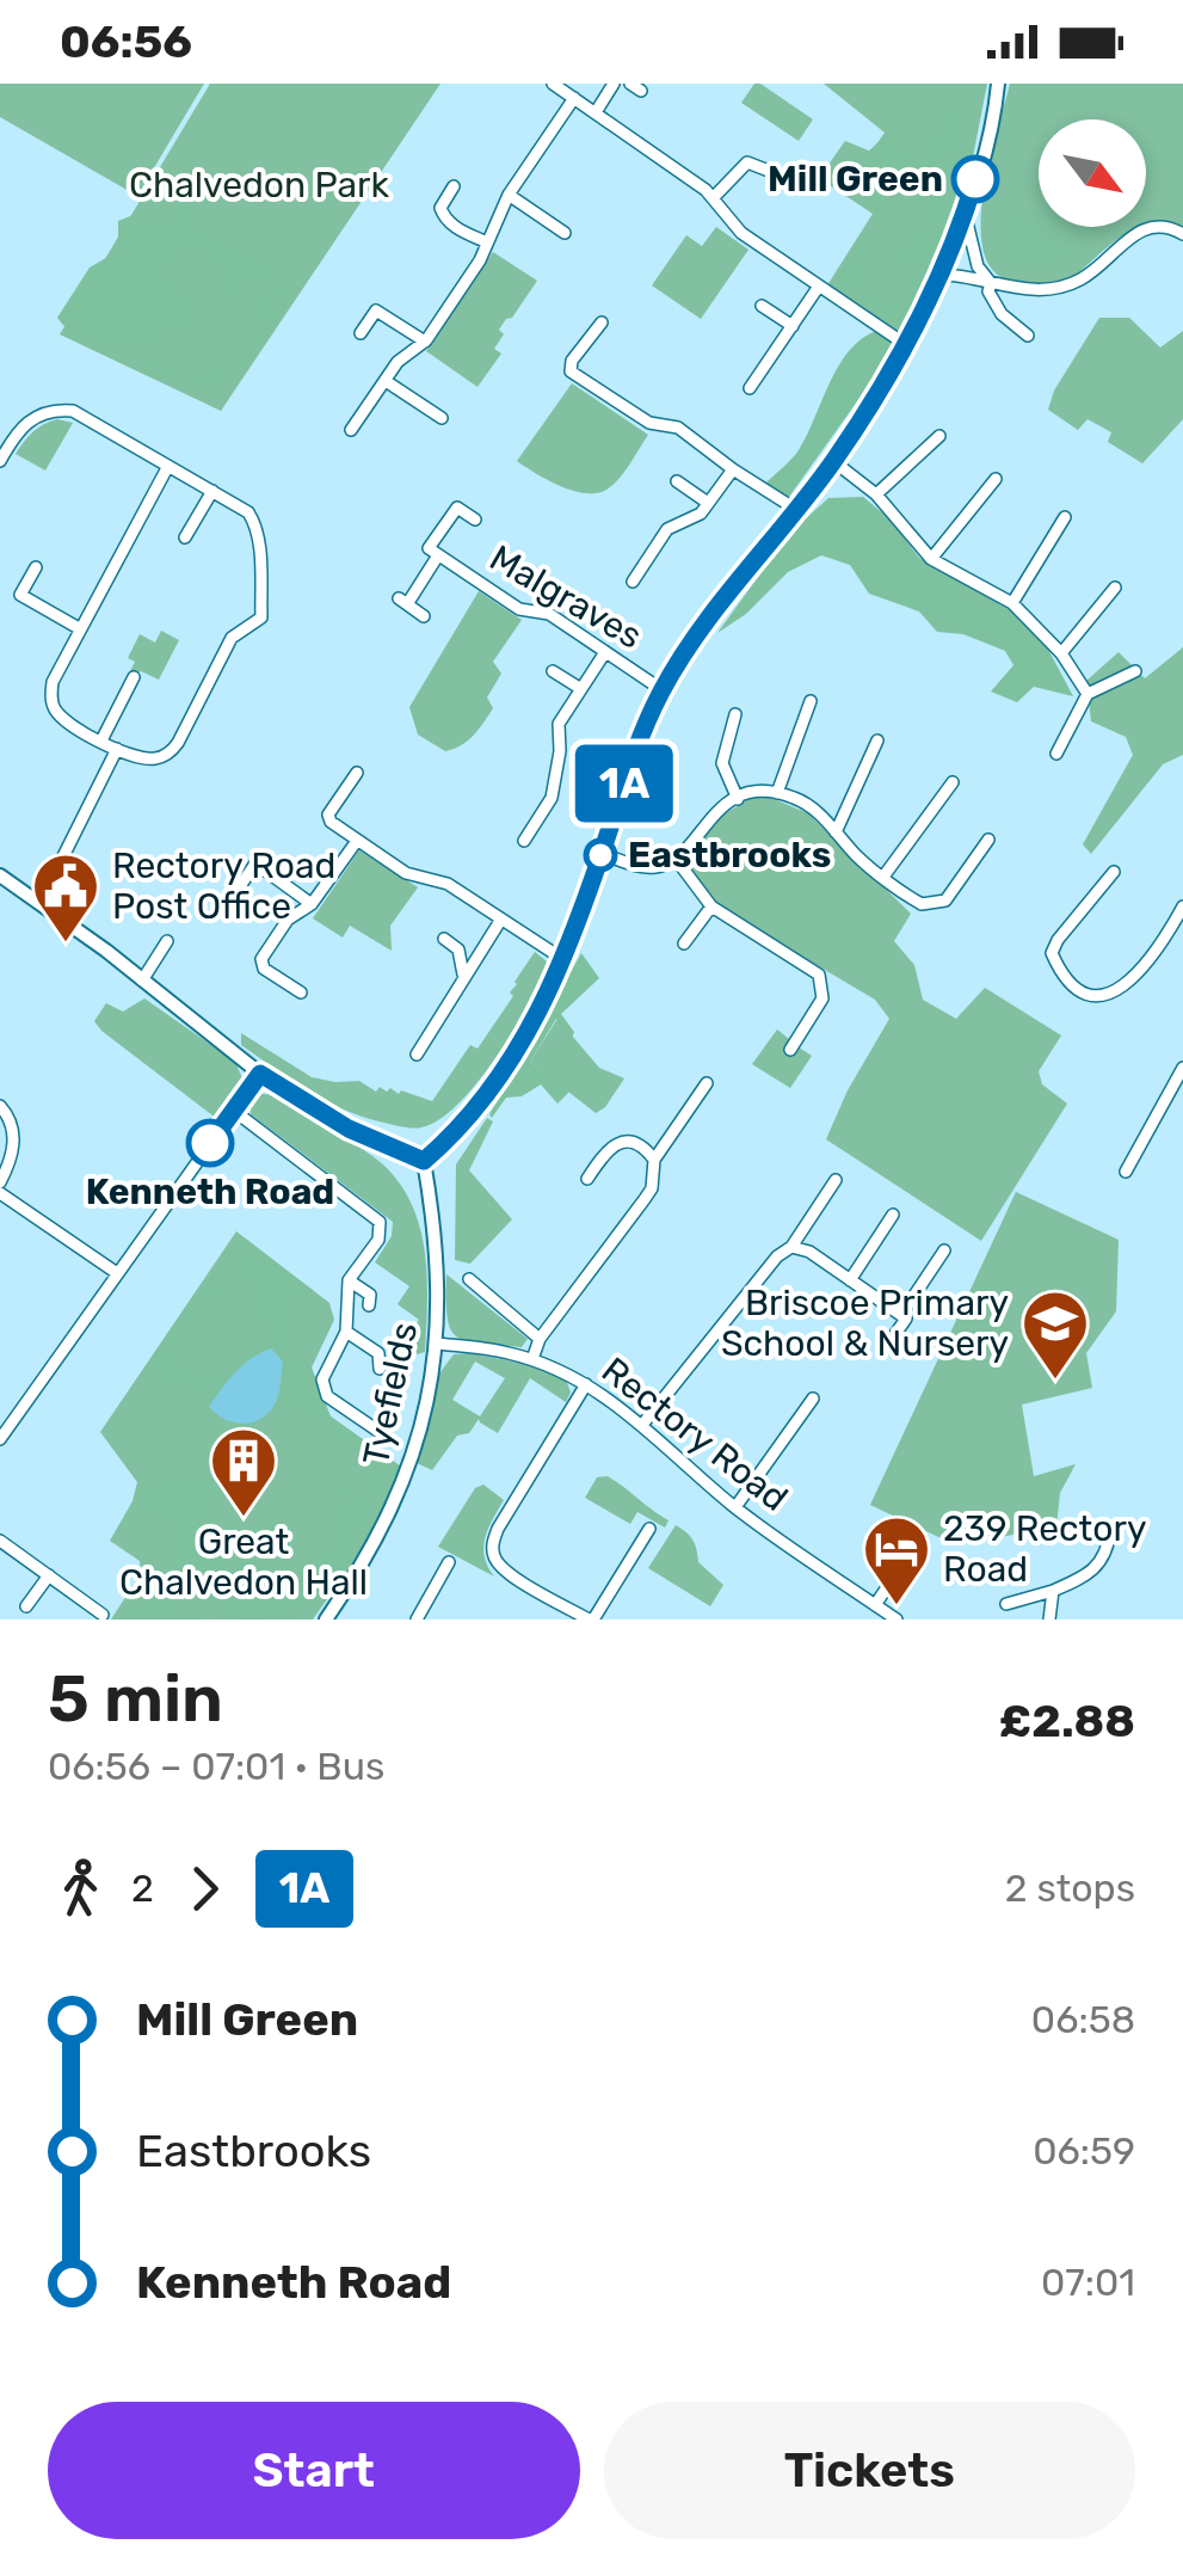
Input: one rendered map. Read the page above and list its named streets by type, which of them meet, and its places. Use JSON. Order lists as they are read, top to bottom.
{
  "streets": {
    "street": ["Malgraves", "Tyefields", "Rectory Road"]
  },
  "crossings": [
    ["Tyefields", "Rectory Road"]
  ],
  "parks": ["Chalvedon Park"],
  "places": {
    "other": ["Mill Green", "Eastbrooks", "Kenneth Road"],
    "public building": ["Rectory Road Post Office"],
    "school or university": ["Briscoe Primary School & Nursery"],
    "building": ["Great Chalvedon Hall"],
    "hotel": ["239 Rectory Road"]
  },
  "lines": ["bus line 1A"],
  "north": "bottom right",
  "page": {
    "status": "06:56",
    "on_map": "1A",
    "heading": ["5 min", "06:56 – 07:01 · Bus", "£2.88"],
    "legs": ["2", "1A", "2 stops"],
    "list": [
      {
        "name": "Mill Green",
        "value": "06:58"
      },
      {
        "name": "Eastbrooks",
        "value": "06:59"
      },
      {
        "name": "Kenneth Road",
        "value": "07:01"
      }
    ],
    "buttons": ["Start", "Tickets"]
  }
}
